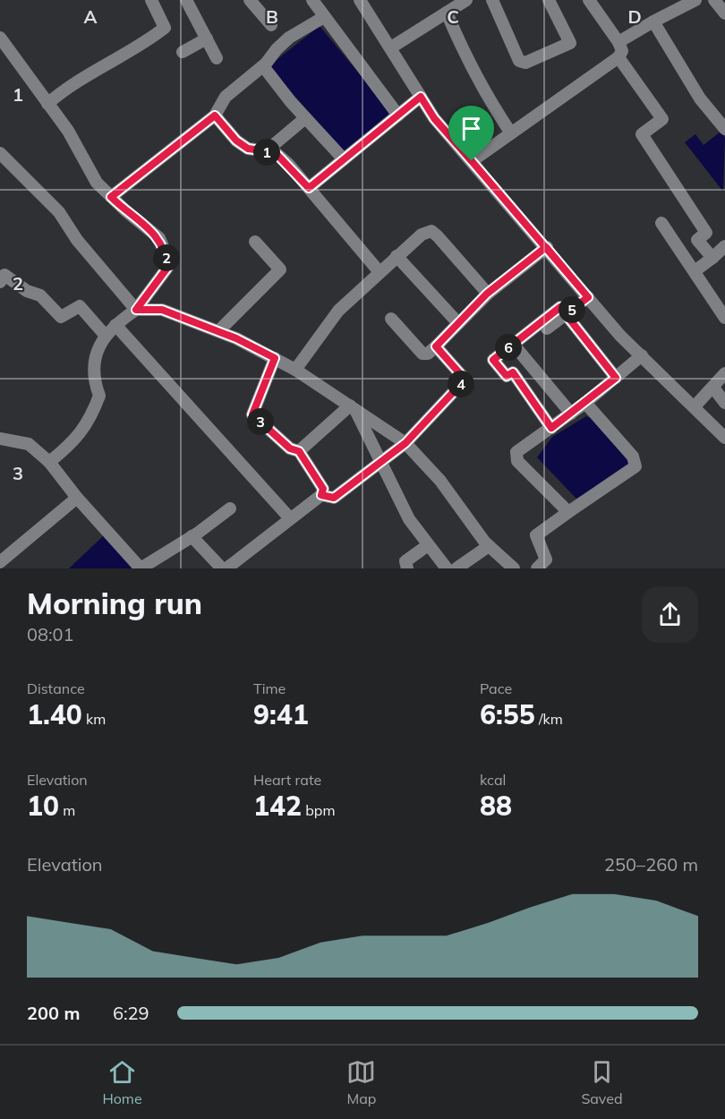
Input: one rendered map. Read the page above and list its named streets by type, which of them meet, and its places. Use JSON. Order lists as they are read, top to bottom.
{
  "page": {
    "pins": [
      "1",
      "2",
      "5",
      "6",
      "4",
      "3"
    ],
    "heading": ["Morning run", "08:01"],
    "stats": [
      ["Distance", "1.40 km"],
      ["Time", "9:41"],
      ["Pace", "6:55 /km"],
      ["Elevation", "10 m"],
      ["Heart rate", "142 bpm"],
      ["kcal", "88"]
    ],
    "chart": ["Elevation", "250–260 m"],
    "list": [
      {
        "name": "200 m",
        "note": "6:29"
      }
    ],
    "tabs": ["Home", "Map", "Saved"]
  },
  "grid": {
    "columns": [
      "A",
      "B",
      "C",
      "D"
    ],
    "rows": ["1", "2", "3"]
  }
}
